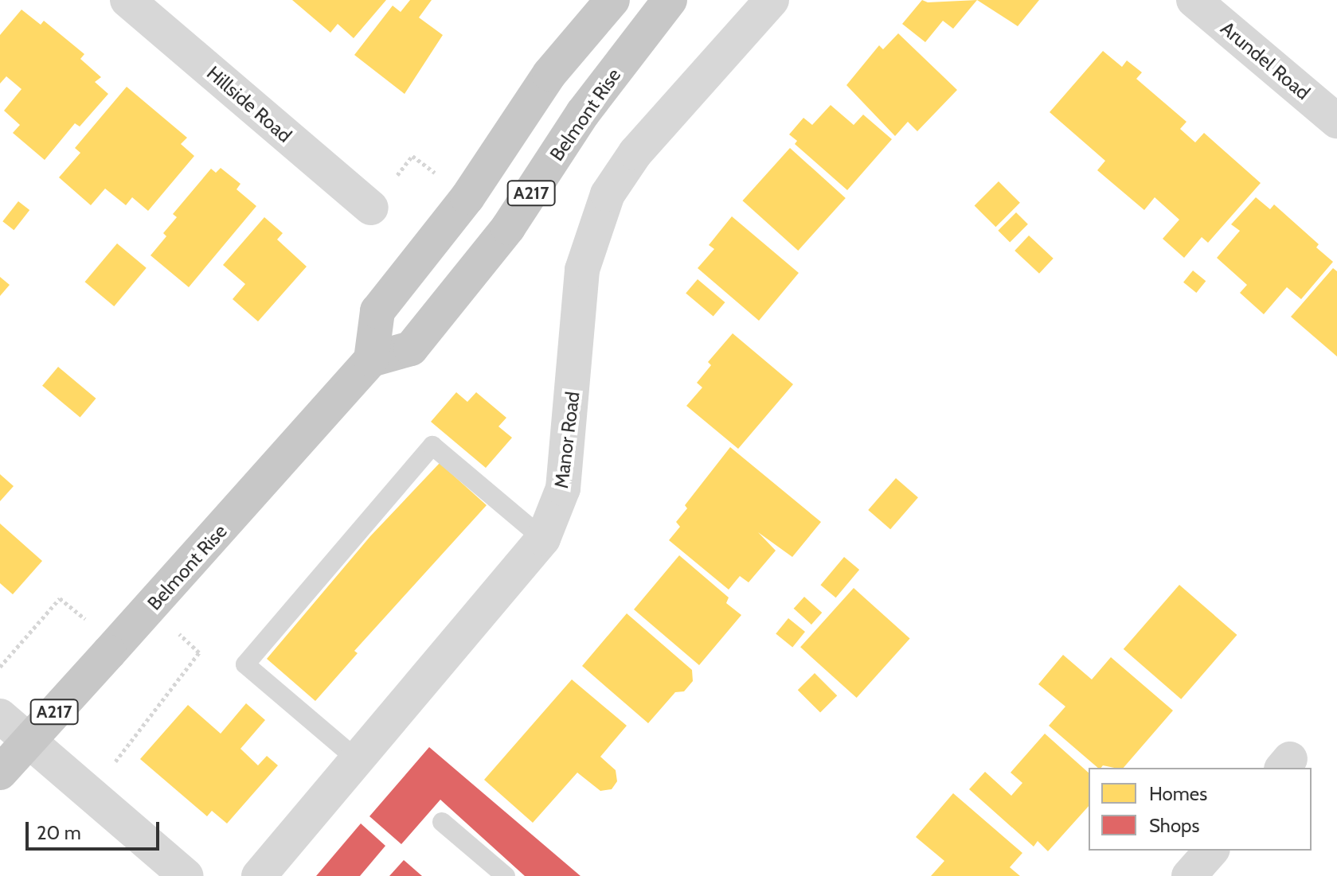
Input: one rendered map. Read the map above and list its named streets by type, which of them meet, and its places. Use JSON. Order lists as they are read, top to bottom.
{
  "streets": {
    "highway": ["Belmont Rise", "A217"],
    "street": ["Arundel Road", "Hillside Road", "Manor Road"]
  },
  "crossings": [
    ["Belmont Rise", "A217"]
  ],
  "legend": ["Homes", "Shops"],
  "scale_bar": "20 m"
}
